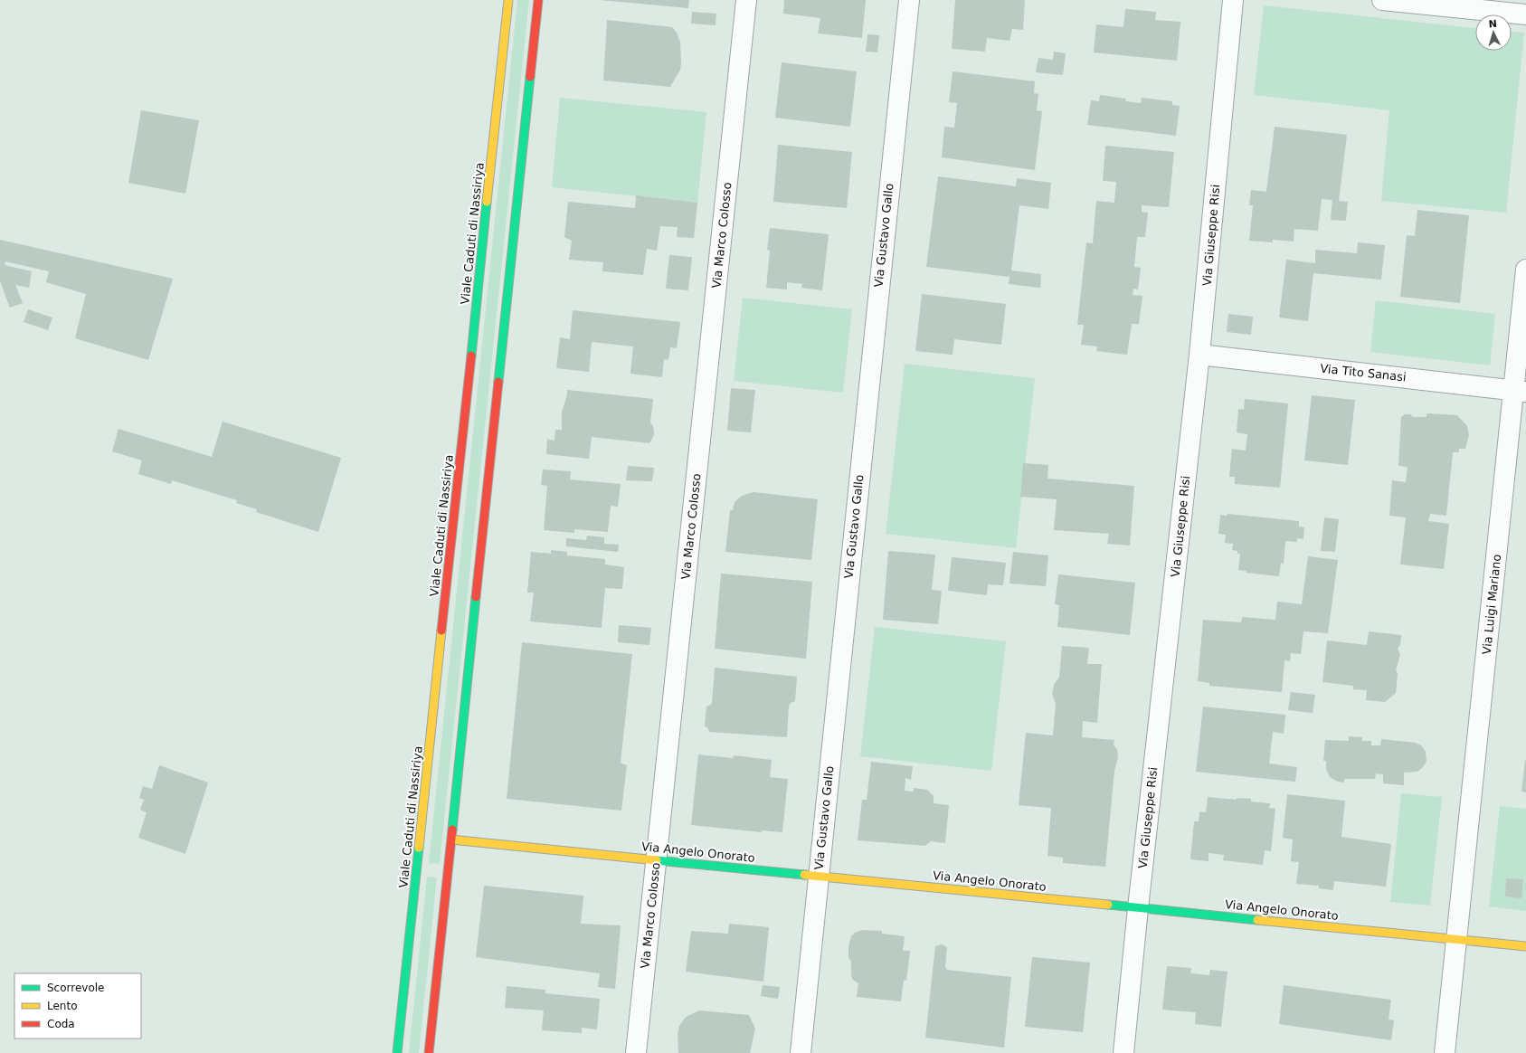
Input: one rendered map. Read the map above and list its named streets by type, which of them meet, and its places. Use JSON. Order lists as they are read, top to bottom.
{
  "streets": {
    "main road": ["Viale Caduti di Nassiriya", "Via Angelo Onorato"],
    "street": [
      "Via Marco Colosso",
      "Via Gustavo Gallo",
      "Via Giuseppe Risi",
      "Via Tito Sanasi",
      "Via Luigi Mariano"
    ]
  },
  "crossings": [
    ["Via Marco Colosso", "Via Angelo Onorato"],
    ["Via Gustavo Gallo", "Via Angelo Onorato"],
    ["Via Giuseppe Risi", "Via Tito Sanasi"],
    ["Via Giuseppe Risi", "Via Angelo Onorato"],
    ["Via Tito Sanasi", "Via Luigi Mariano"],
    ["Via Luigi Mariano", "Via Angelo Onorato"]
  ],
  "legend": ["Scorrevole", "Lento", "Coda"],
  "north": "top"
}
